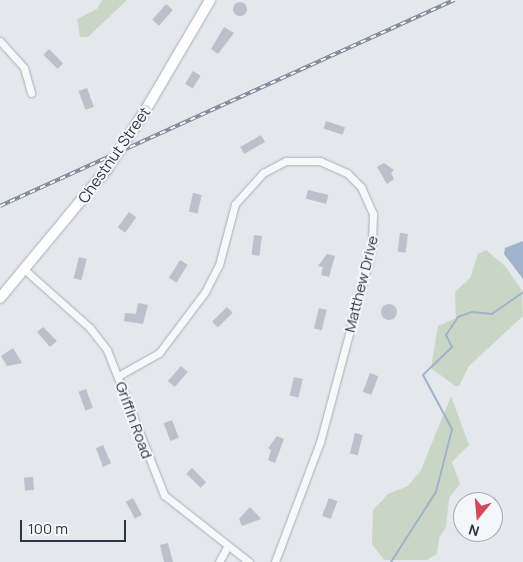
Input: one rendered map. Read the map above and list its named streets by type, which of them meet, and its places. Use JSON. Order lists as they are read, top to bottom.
{
  "streets": {
    "main road": ["Chestnut Street"],
    "street": ["Matthew Drive", "Griffin Road"]
  },
  "crossings": [
    ["Chestnut Street", "Griffin Road"],
    ["Matthew Drive", "Griffin Road"]
  ],
  "scale_bar": "100 m",
  "north": "bottom"
}
